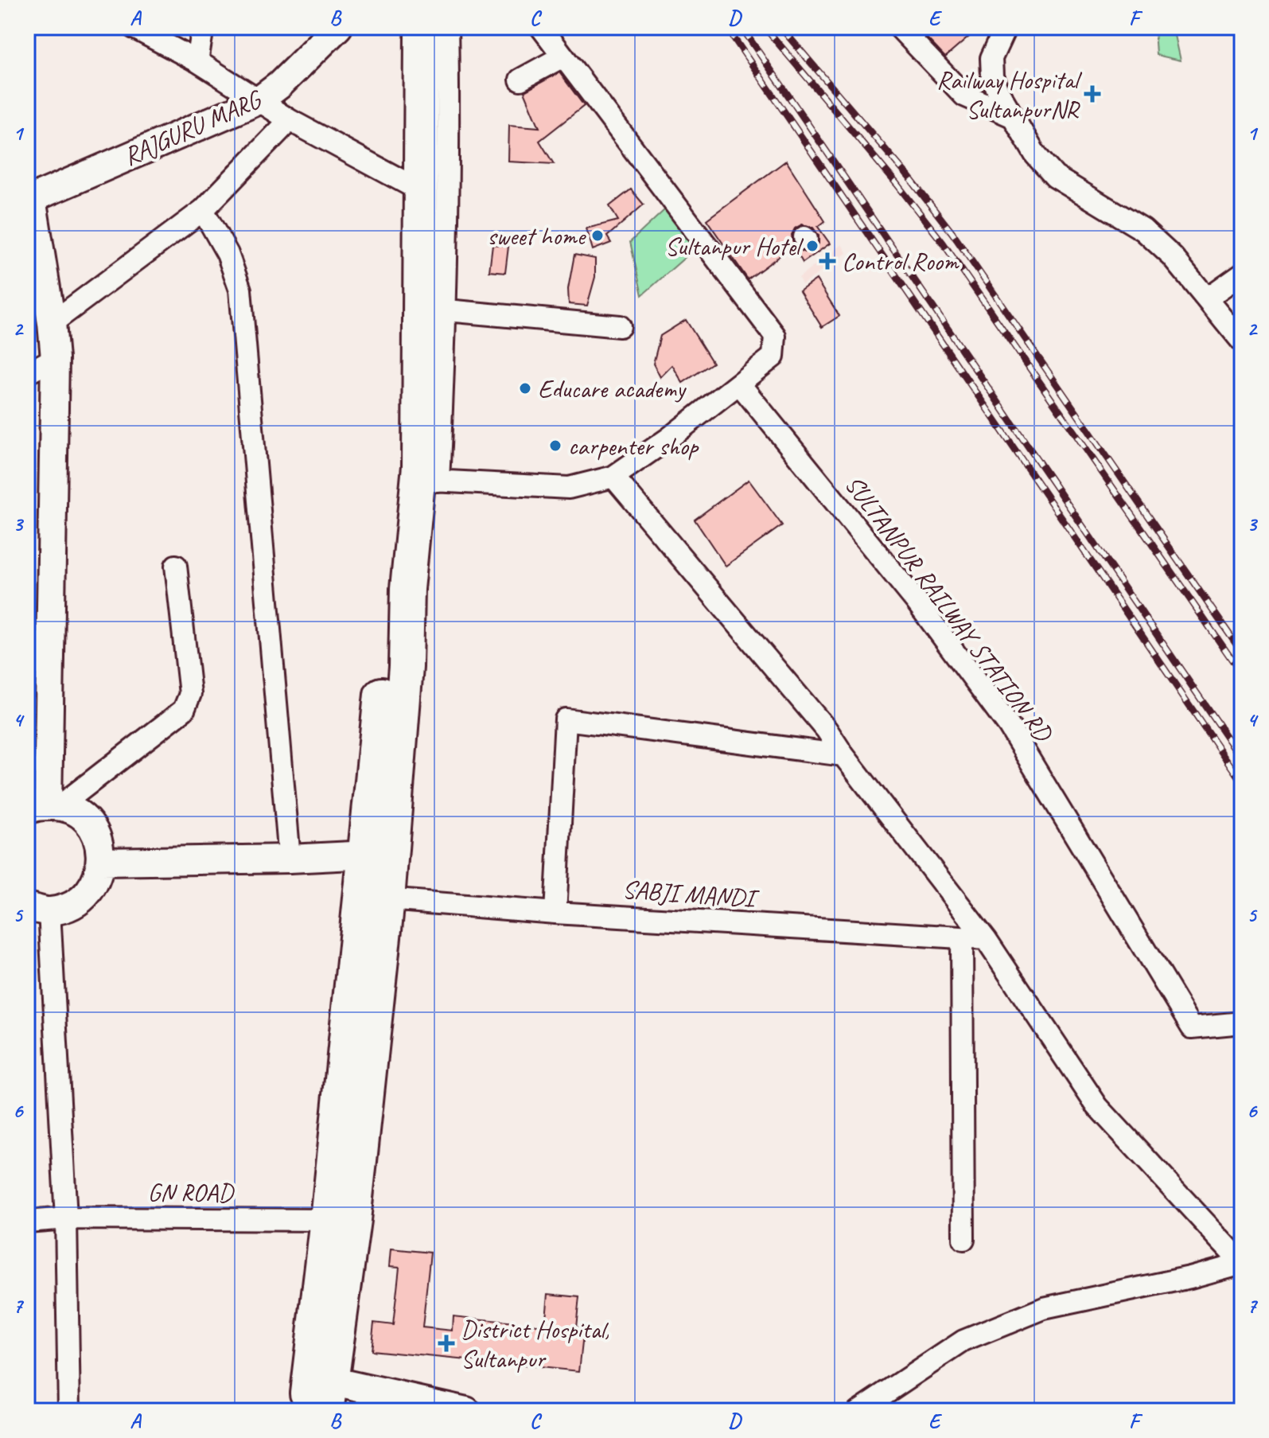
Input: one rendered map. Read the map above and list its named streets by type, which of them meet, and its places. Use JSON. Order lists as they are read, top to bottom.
{
  "streets": {
    "street": [
      "RAJGURU MARG",
      "SULTANPUR RAILWAY STATION RD",
      "SABJI MANDI",
      "GN ROAD"
    ]
  },
  "places": {
    "health": ["Railway Hospital SultanpurNR", "Control Room", "District Hospital, Sultanpur"],
    "other": [
      "sweet home",
      "Sultanpur Hotel",
      "Educare academy",
      "carpenter shop"
    ]
  },
  "grid": {
    "columns": [
      "A",
      "B",
      "C",
      "D",
      "E",
      "F"
    ],
    "rows": [
      "1",
      "2",
      "3",
      "4",
      "5",
      "6",
      "7"
    ]
  }
}
